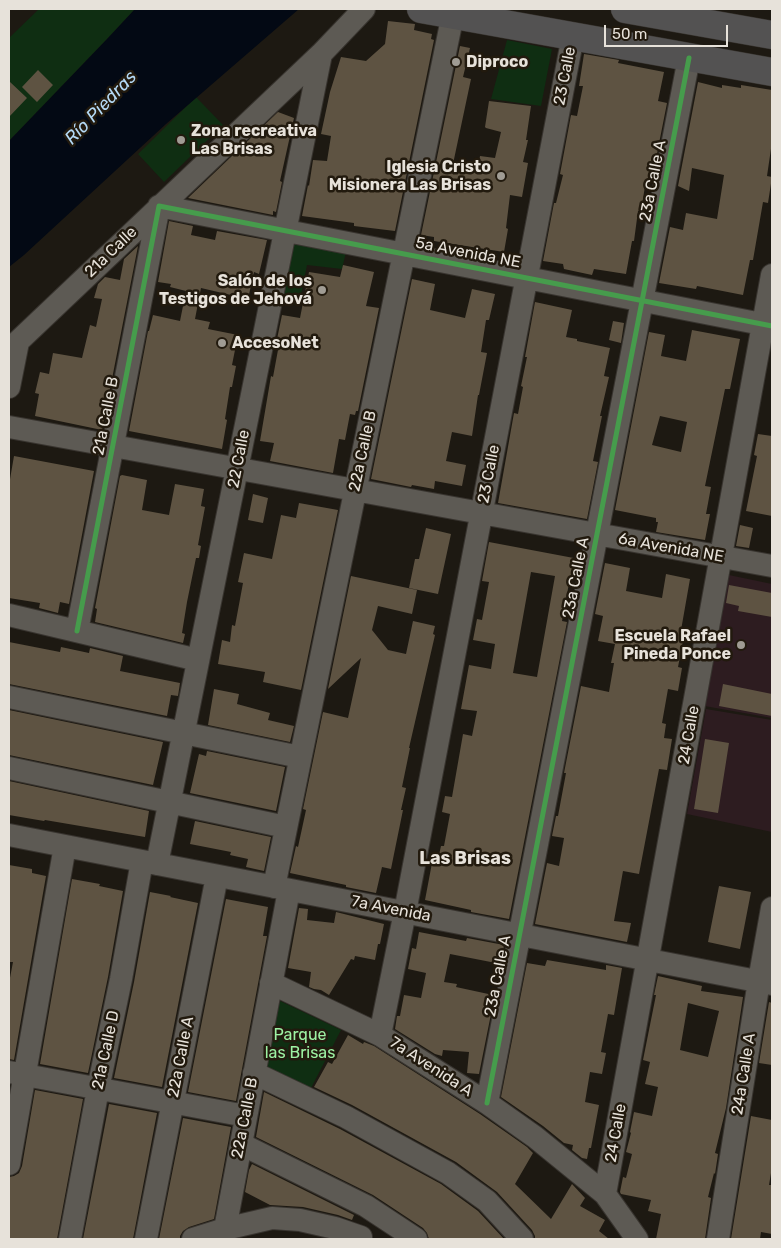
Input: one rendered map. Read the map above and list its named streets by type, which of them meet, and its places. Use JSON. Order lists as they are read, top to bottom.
{
  "streets": {
    "street": [
      "23 Calle",
      "23a Calle A",
      "21a Calle",
      "5a Avenida NE",
      "21a Calle B",
      "22a Calle B",
      "22 Calle",
      "6a Avenida NE",
      "24 Calle",
      "7a Avenida",
      "21a Calle D",
      "22a Calle A",
      "7a Avenida A",
      "24a Calle A"
    ]
  },
  "crossings": [
    ["23 Calle", "5a Avenida NE"],
    ["23 Calle", "6a Avenida NE"],
    ["23 Calle", "7a Avenida"],
    ["23 Calle", "7a Avenida A"],
    ["23a Calle A", "5a Avenida NE"],
    ["23a Calle A", "6a Avenida NE"],
    ["23a Calle A", "7a Avenida"],
    ["23a Calle A", "7a Avenida A"],
    ["21a Calle", "5a Avenida NE"],
    ["21a Calle", "21a Calle B"],
    ["21a Calle", "22 Calle"],
    ["5a Avenida NE", "21a Calle B"],
    ["5a Avenida NE", "22a Calle B"],
    ["5a Avenida NE", "22 Calle"],
    ["5a Avenida NE", "24 Calle"],
    ["21a Calle B", "6a Avenida NE"],
    ["22a Calle B", "6a Avenida NE"],
    ["22a Calle B", "7a Avenida"],
    ["22a Calle B", "7a Avenida A"],
    ["22 Calle", "6a Avenida NE"],
    ["22 Calle", "7a Avenida"],
    ["22 Calle", "21a Calle D"],
    ["6a Avenida NE", "24 Calle"],
    ["24 Calle", "7a Avenida"],
    ["24 Calle", "7a Avenida A"],
    ["7a Avenida", "21a Calle D"],
    ["7a Avenida", "22a Calle A"],
    ["7a Avenida", "24a Calle A"]
  ],
  "districts": ["Las Brisas"],
  "water": ["Río Piedras"],
  "parks": ["Parque las Brisas"],
  "places": [
    "Diproco",
    "Zona recreativa Las Brisas",
    "Iglesia Cristo Misionera Las Brisas",
    "Salón de los Testigos de Jehová",
    "AccesoNet",
    "Escuela Rafael Pineda Ponce"
  ],
  "scale_bar": "50 m"
}
